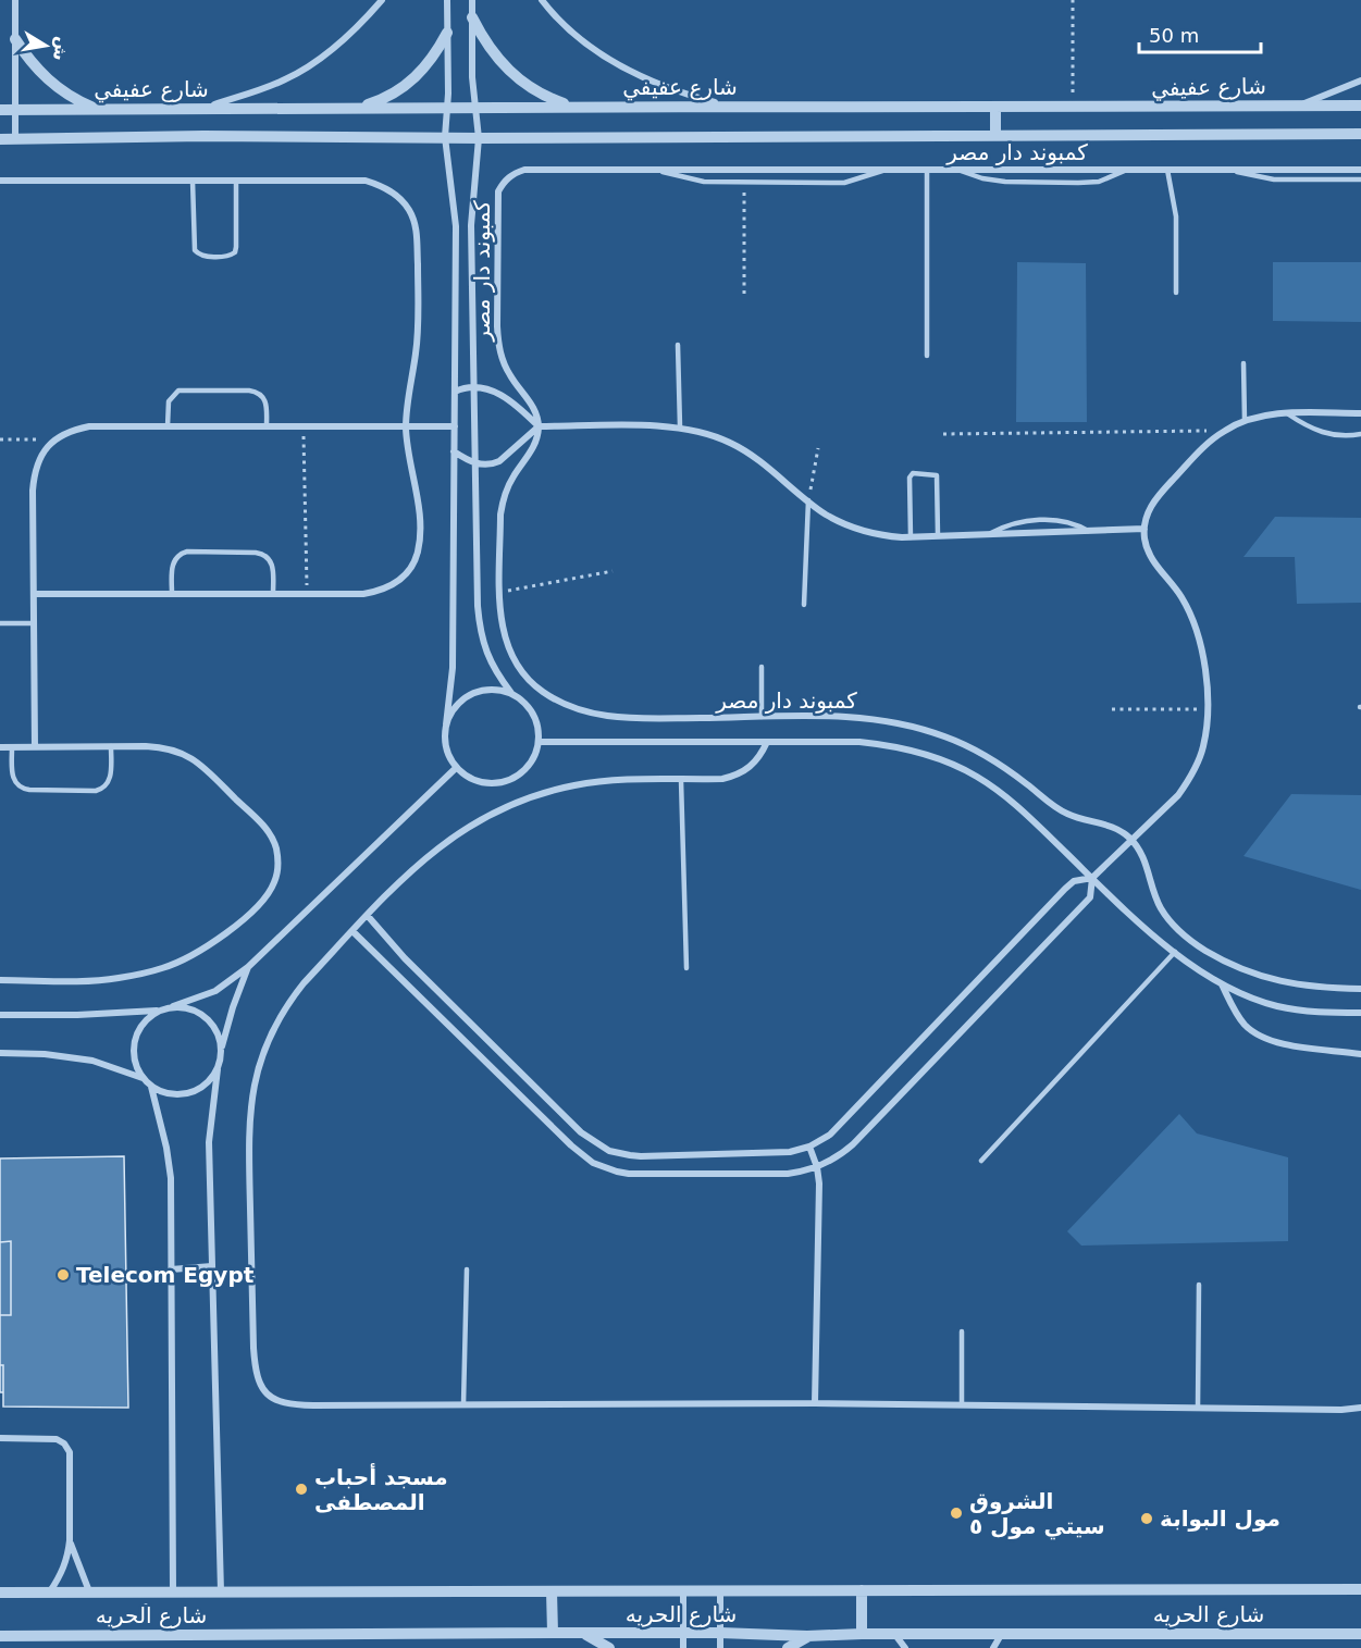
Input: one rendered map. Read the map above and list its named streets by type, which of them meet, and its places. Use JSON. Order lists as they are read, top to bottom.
{
  "streets": {
    "street": ["شارع عفيفي", "كمبوند دار مصر", "شارع الحريه"]
  },
  "places": [
    "Telecom Egypt",
    "مسجد أحباب المصطفى",
    "الشروق سيتي مول ٥",
    "مول البوابة"
  ],
  "scale_bar": "50 m",
  "north": "right"
}
